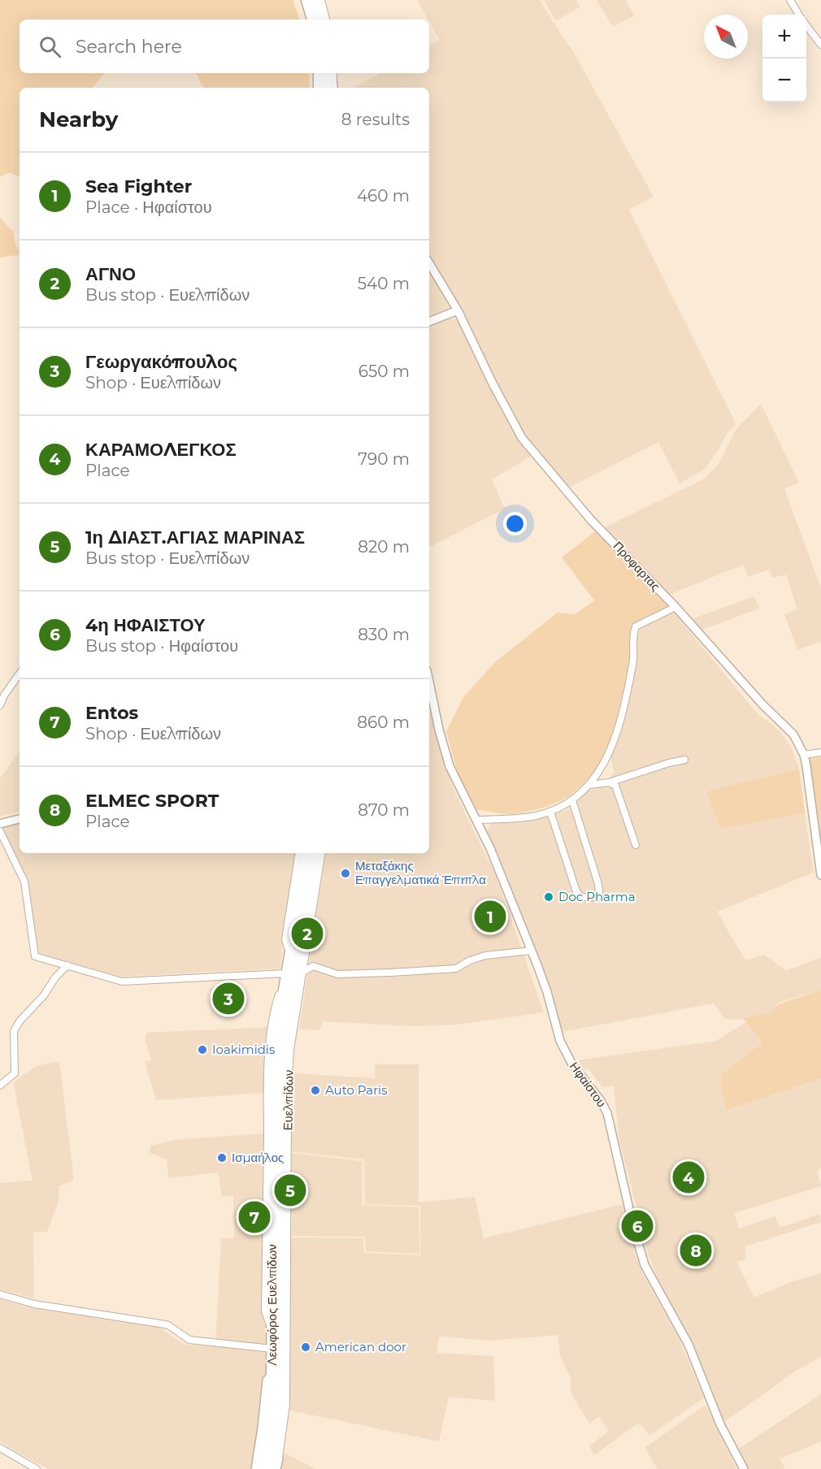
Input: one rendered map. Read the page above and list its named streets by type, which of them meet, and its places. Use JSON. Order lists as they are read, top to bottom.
{
  "streets": {
    "main road": ["Λεωφόρος Ευελπίδων"],
    "street": ["Προφαρτας", "Ηφαίστου", "Ευελπίδων"]
  },
  "crossings": [
    ["Ευελπίδων", "Λεωφόρος Ευελπίδων"]
  ],
  "places": [
    "Μεταξάκης Επαγγελματικά Έπιπλα",
    "Doc Pharma",
    "Ioakimidis",
    "Auto Paris",
    "Ισμαήλος",
    "American door"
  ],
  "north": "top left",
  "page": {
    "map_buttons": ["+", "−"],
    "search": "Search here",
    "heading": ["Nearby", "8 results"],
    "list": [
      {
        "mark": "1",
        "name": "Sea Fighter",
        "note": "Place · Ηφαίστου",
        "value": "460 m"
      },
      {
        "mark": "2",
        "name": "ΑΓΝΟ",
        "note": "Bus stop · Ευελπίδων",
        "value": "540 m"
      },
      {
        "mark": "3",
        "name": "Γεωργακόπουλος",
        "note": "Shop · Ευελπίδων",
        "value": "650 m"
      },
      {
        "mark": "4",
        "name": "ΚΑΡΑΜΟΛΕΓΚΟΣ",
        "note": "Place",
        "value": "790 m"
      },
      {
        "mark": "5",
        "name": "1η ΔΙΑΣΤ.ΑΓΙΑΣ ΜΑΡΙΝΑΣ",
        "note": "Bus stop · Ευελπίδων",
        "value": "820 m"
      },
      {
        "mark": "6",
        "name": "4η ΗΦΑΙΣΤΟΥ",
        "note": "Bus stop · Ηφαίστου",
        "value": "830 m"
      },
      {
        "mark": "7",
        "name": "Entos",
        "note": "Shop · Ευελπίδων",
        "value": "860 m"
      },
      {
        "mark": "8",
        "name": "ELMEC SPORT",
        "note": "Place",
        "value": "870 m"
      }
    ],
    "pins": [
      "1",
      "2",
      "3",
      "4",
      "5",
      "7",
      "6",
      "8"
    ]
  }
}
